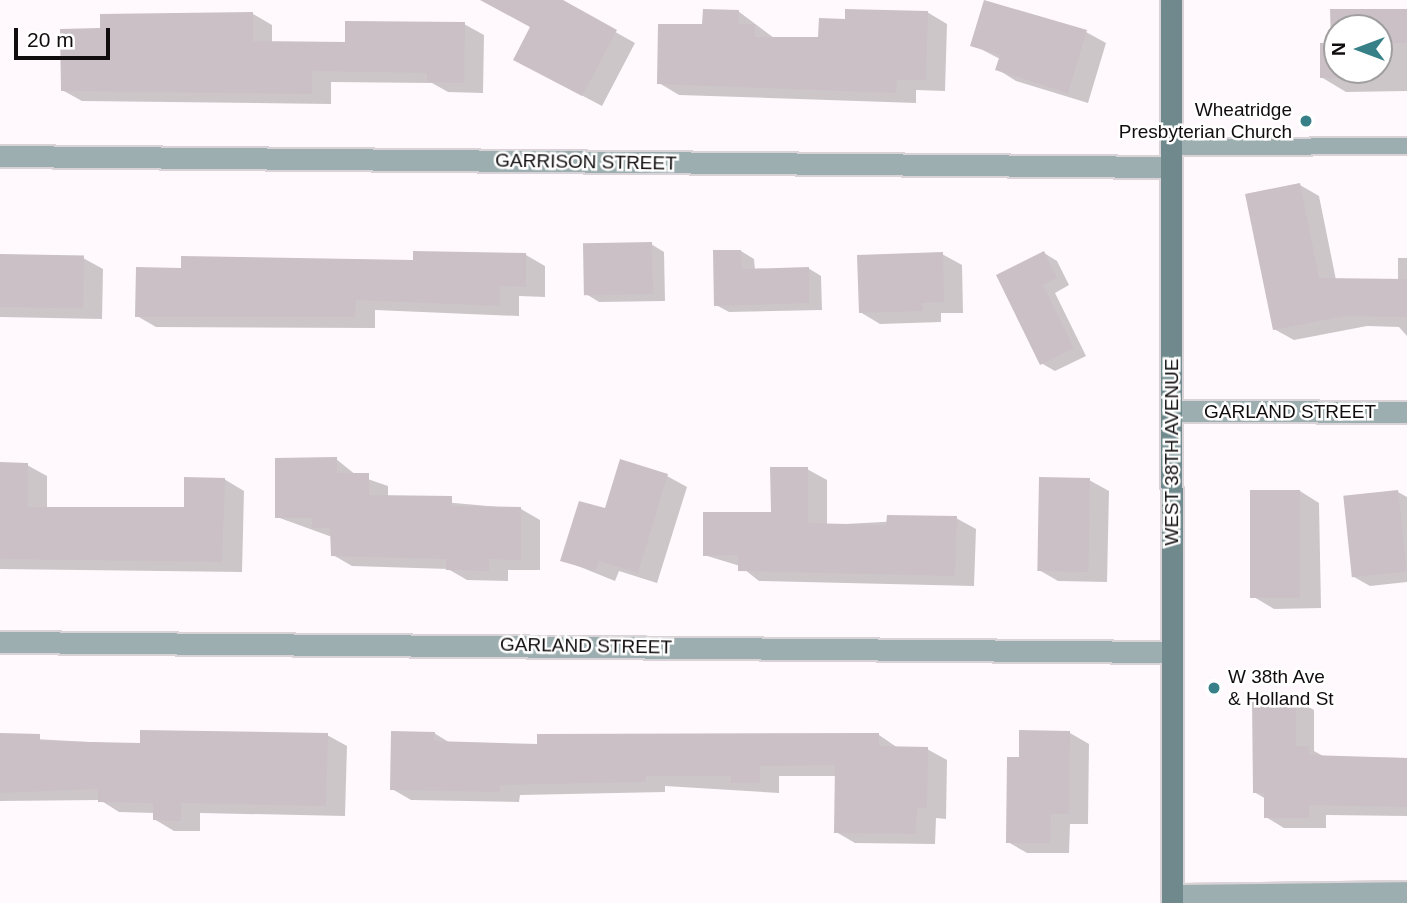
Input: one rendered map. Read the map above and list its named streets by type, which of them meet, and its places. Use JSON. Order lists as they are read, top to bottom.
{
  "streets": {
    "main road": ["WEST 38TH AVENUE"],
    "street": ["GARRISON STREET", "GARLAND STREET"]
  },
  "crossings": [
    ["GARRISON STREET", "WEST 38TH AVENUE"],
    ["GARLAND STREET", "WEST 38TH AVENUE"]
  ],
  "places": ["Wheatridge Presbyterian Church", "W 38th Ave & Holland St"],
  "scale_bar": "20 m",
  "north": "left"
}
